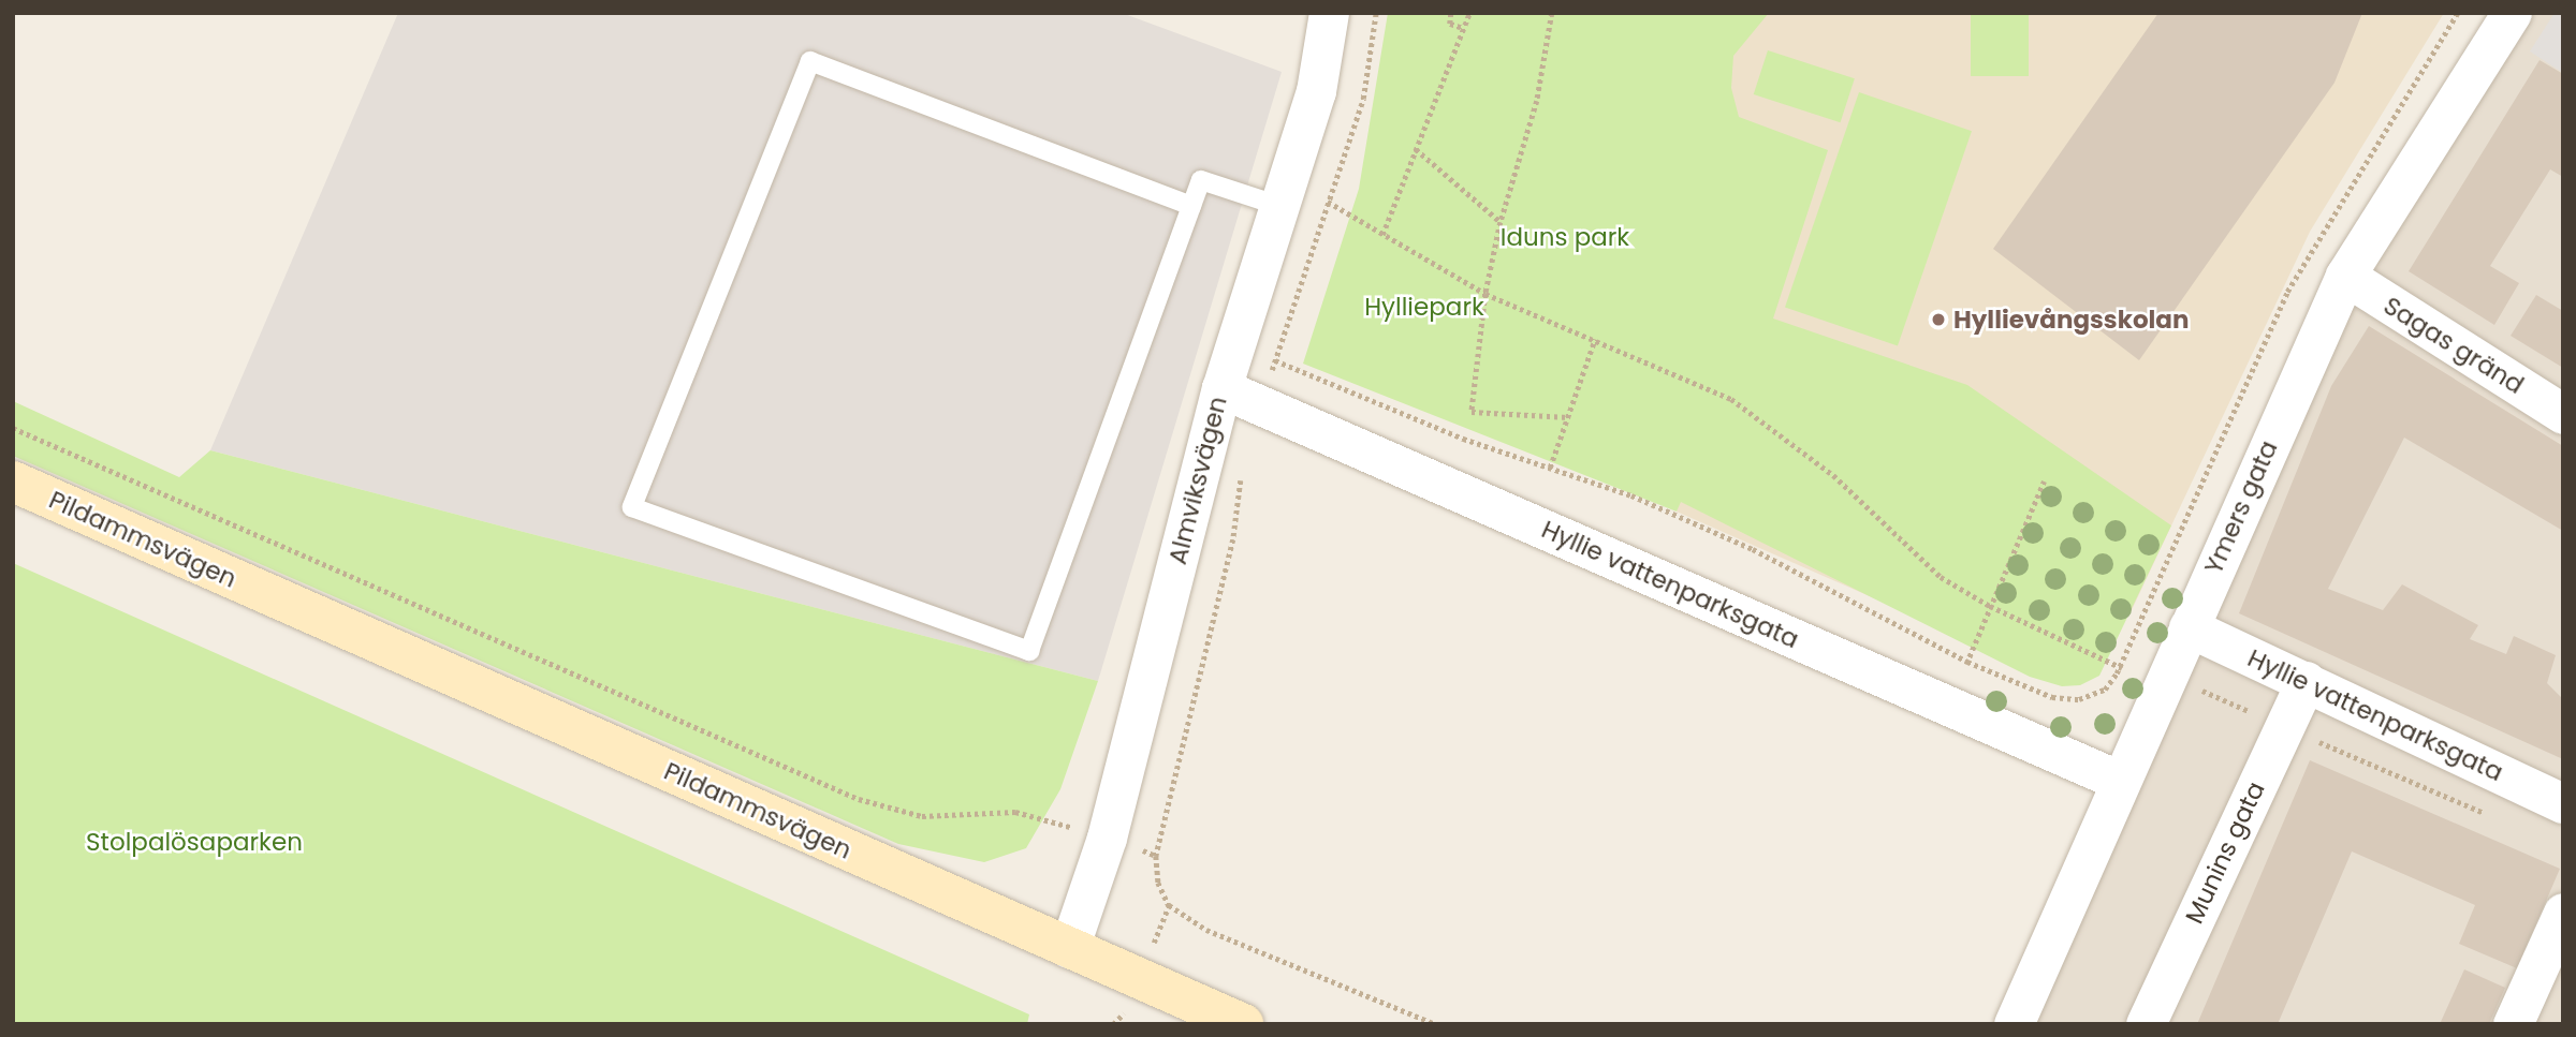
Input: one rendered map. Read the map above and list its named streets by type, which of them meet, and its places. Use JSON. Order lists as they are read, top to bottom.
{
  "streets": {
    "main road": ["Pildammsvägen"],
    "street": [
      "Sagas gränd",
      "Almviksvägen",
      "Ymers gata",
      "Hyllie vattenparksgata",
      "Munins gata"
    ]
  },
  "crossings": [
    ["Sagas gränd", "Ymers gata"],
    ["Almviksvägen", "Pildammsvägen"],
    ["Almviksvägen", "Hyllie vattenparksgata"],
    ["Ymers gata", "Hyllie vattenparksgata"],
    ["Hyllie vattenparksgata", "Munins gata"]
  ],
  "parks": ["Iduns park", "Hylliepark", "Stolpalösaparken"],
  "places": ["Hyllievångsskolan"]
}
